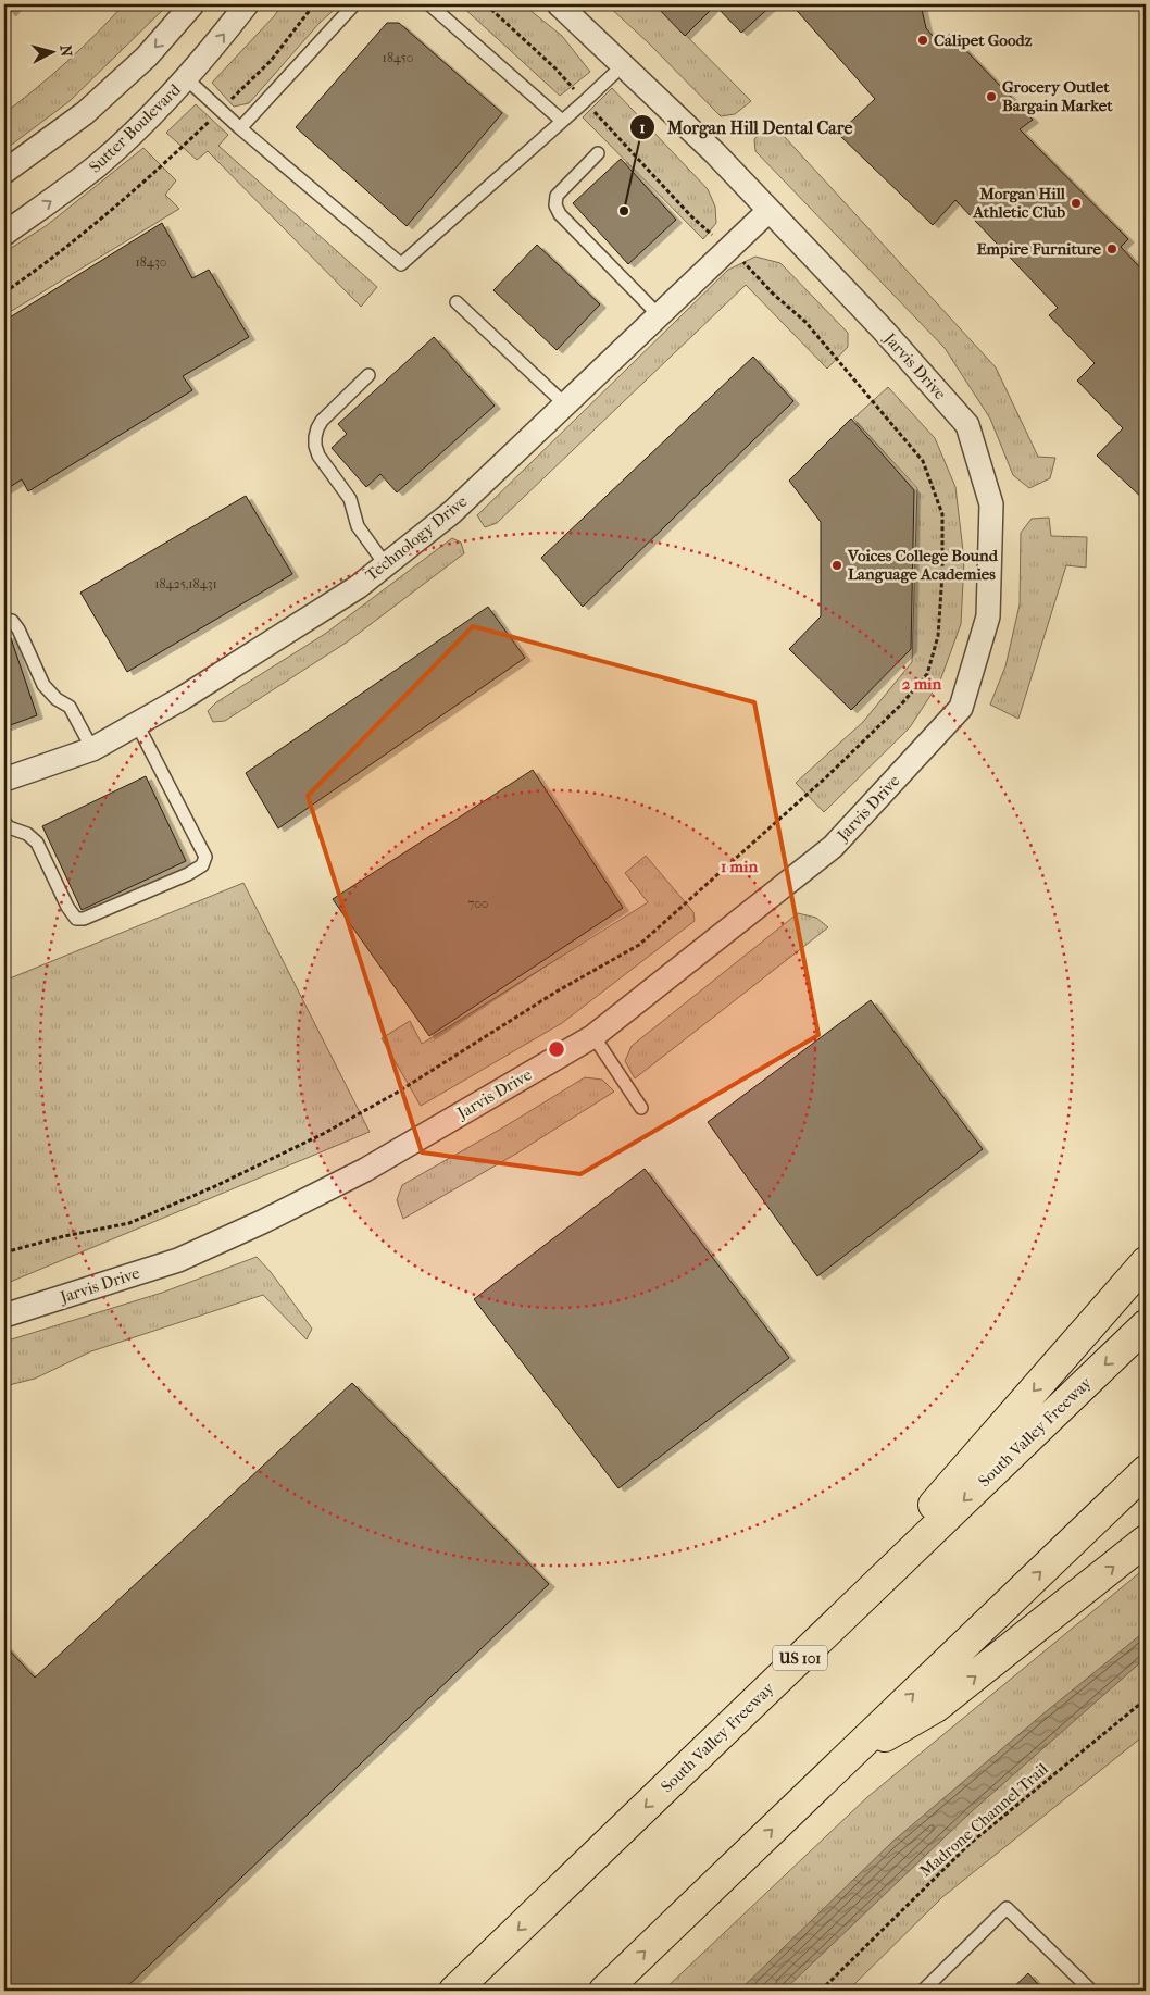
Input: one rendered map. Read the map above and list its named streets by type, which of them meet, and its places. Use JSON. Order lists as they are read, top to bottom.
{
  "streets": {
    "highway": ["South Valley Freeway", "US 101"],
    "street": ["Sutter Boulevard", "Jarvis Drive", "Technology Drive"],
    "path": ["Madrone Channel Trail"]
  },
  "crossings": [
    ["Jarvis Drive", "Technology Drive"]
  ],
  "places": [
    "Calipet Goodz",
    "Grocery Outlet Bargain Market",
    "Morgan Hill Athletic Club",
    "Morgan Hill Dental Care",
    "Empire Furniture",
    "Voices College Bound Language Academies"
  ],
  "house_numbers": [
    "18450",
    "18430",
    "18425,18431",
    "700"
  ],
  "north": "right",
  "rings": ["2 min", "1 min"]
}
